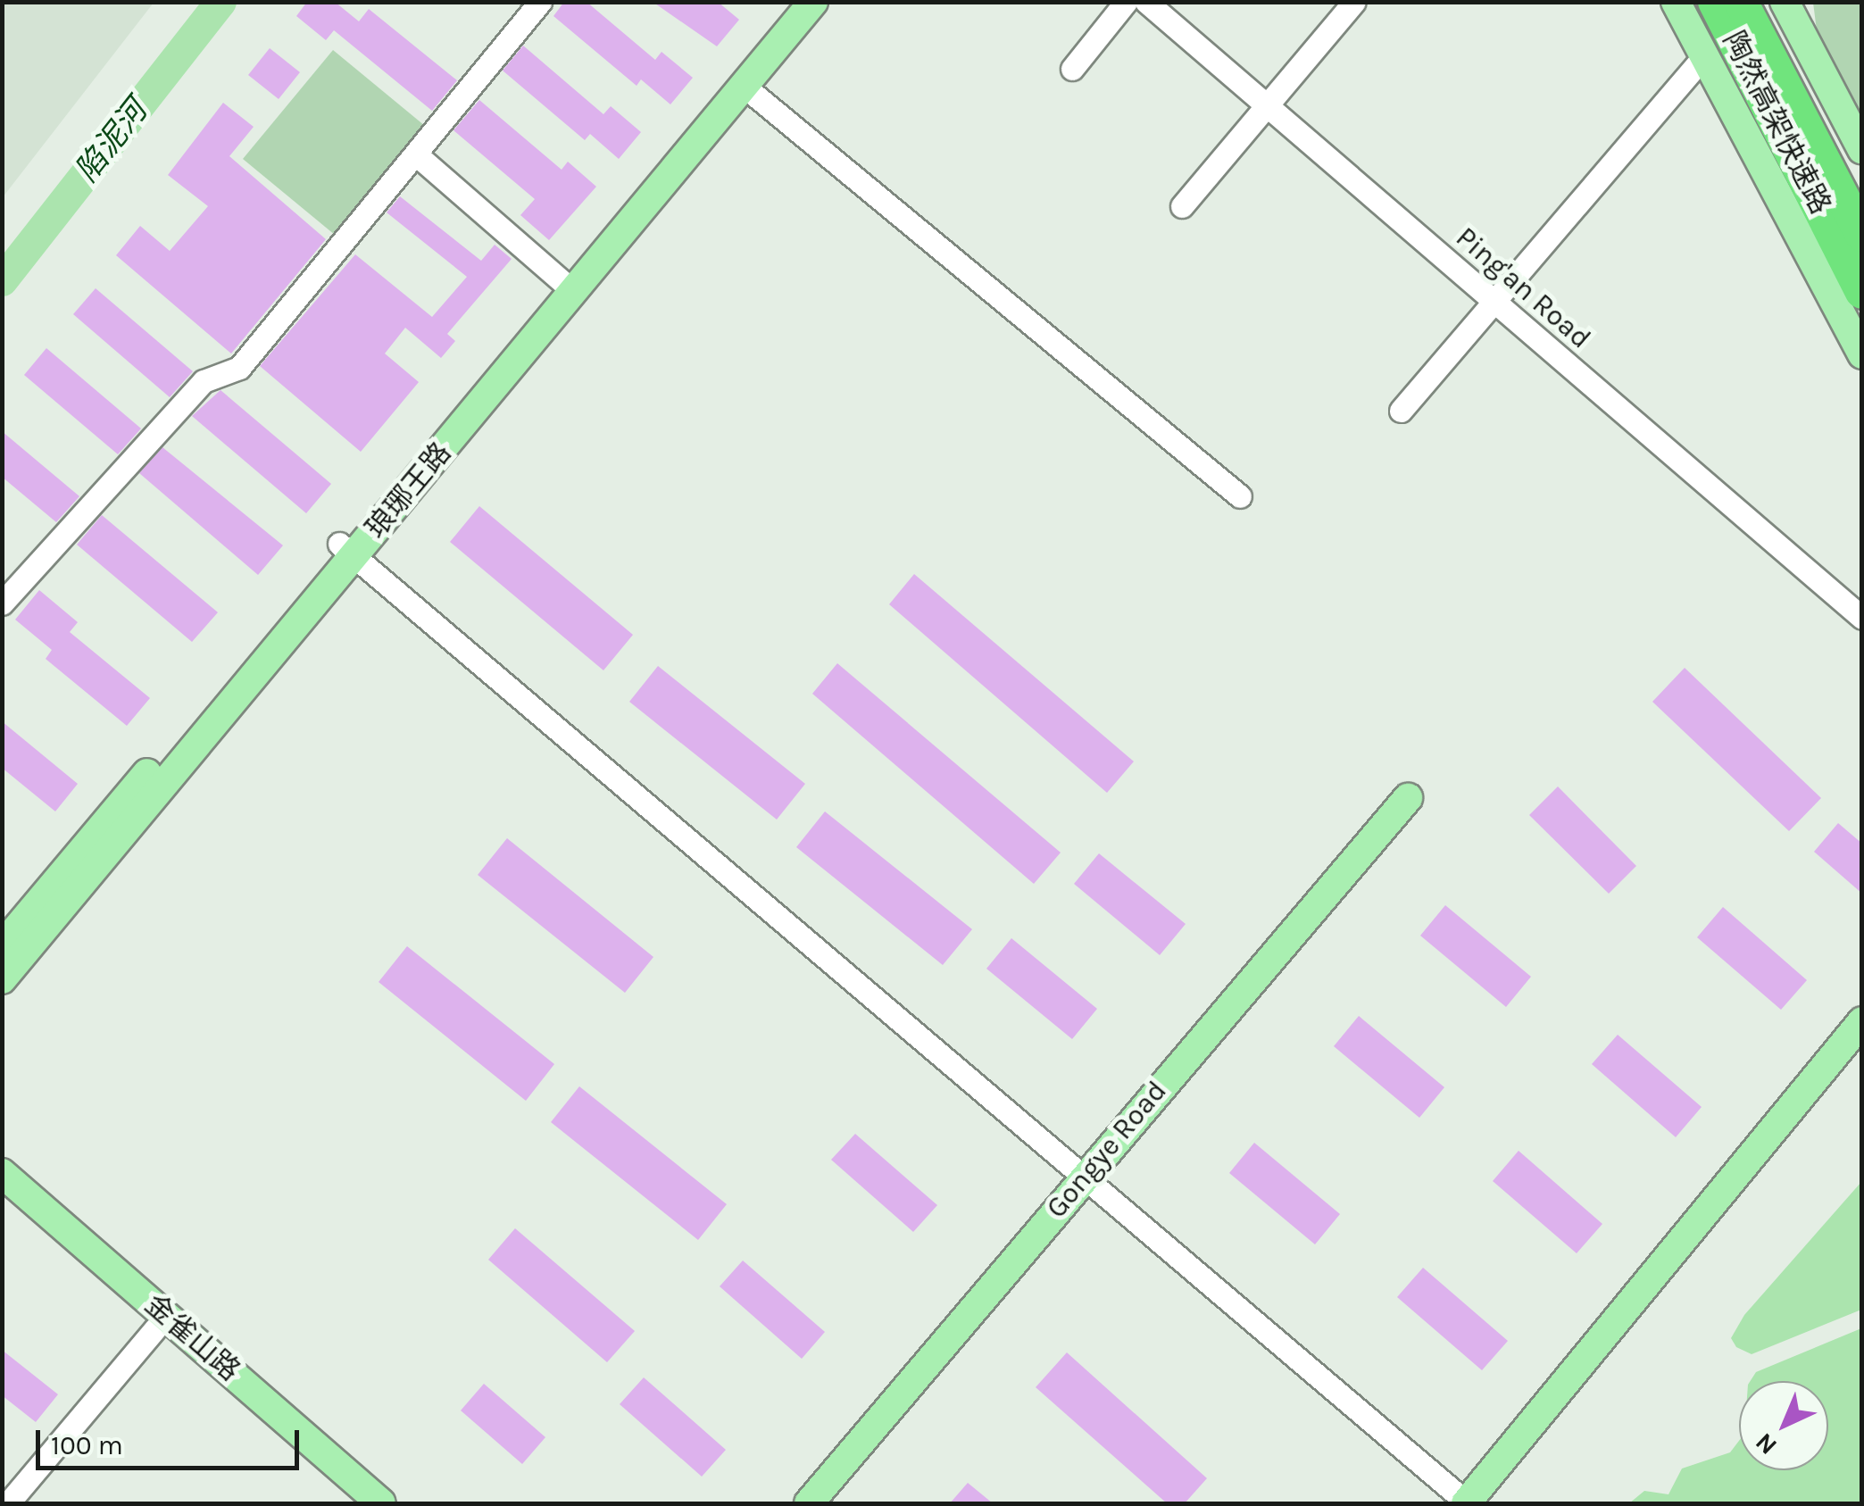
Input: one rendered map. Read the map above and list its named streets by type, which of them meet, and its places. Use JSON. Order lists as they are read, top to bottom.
{
  "streets": {
    "highway": ["陶然高架快速路"],
    "main road": ["琅琊王路", "Gongye Road", "金雀山路"],
    "street": ["Ping'an Road"]
  },
  "water": ["陷泥河"],
  "scale_bar": "100 m",
  "north": "bottom left"
}
